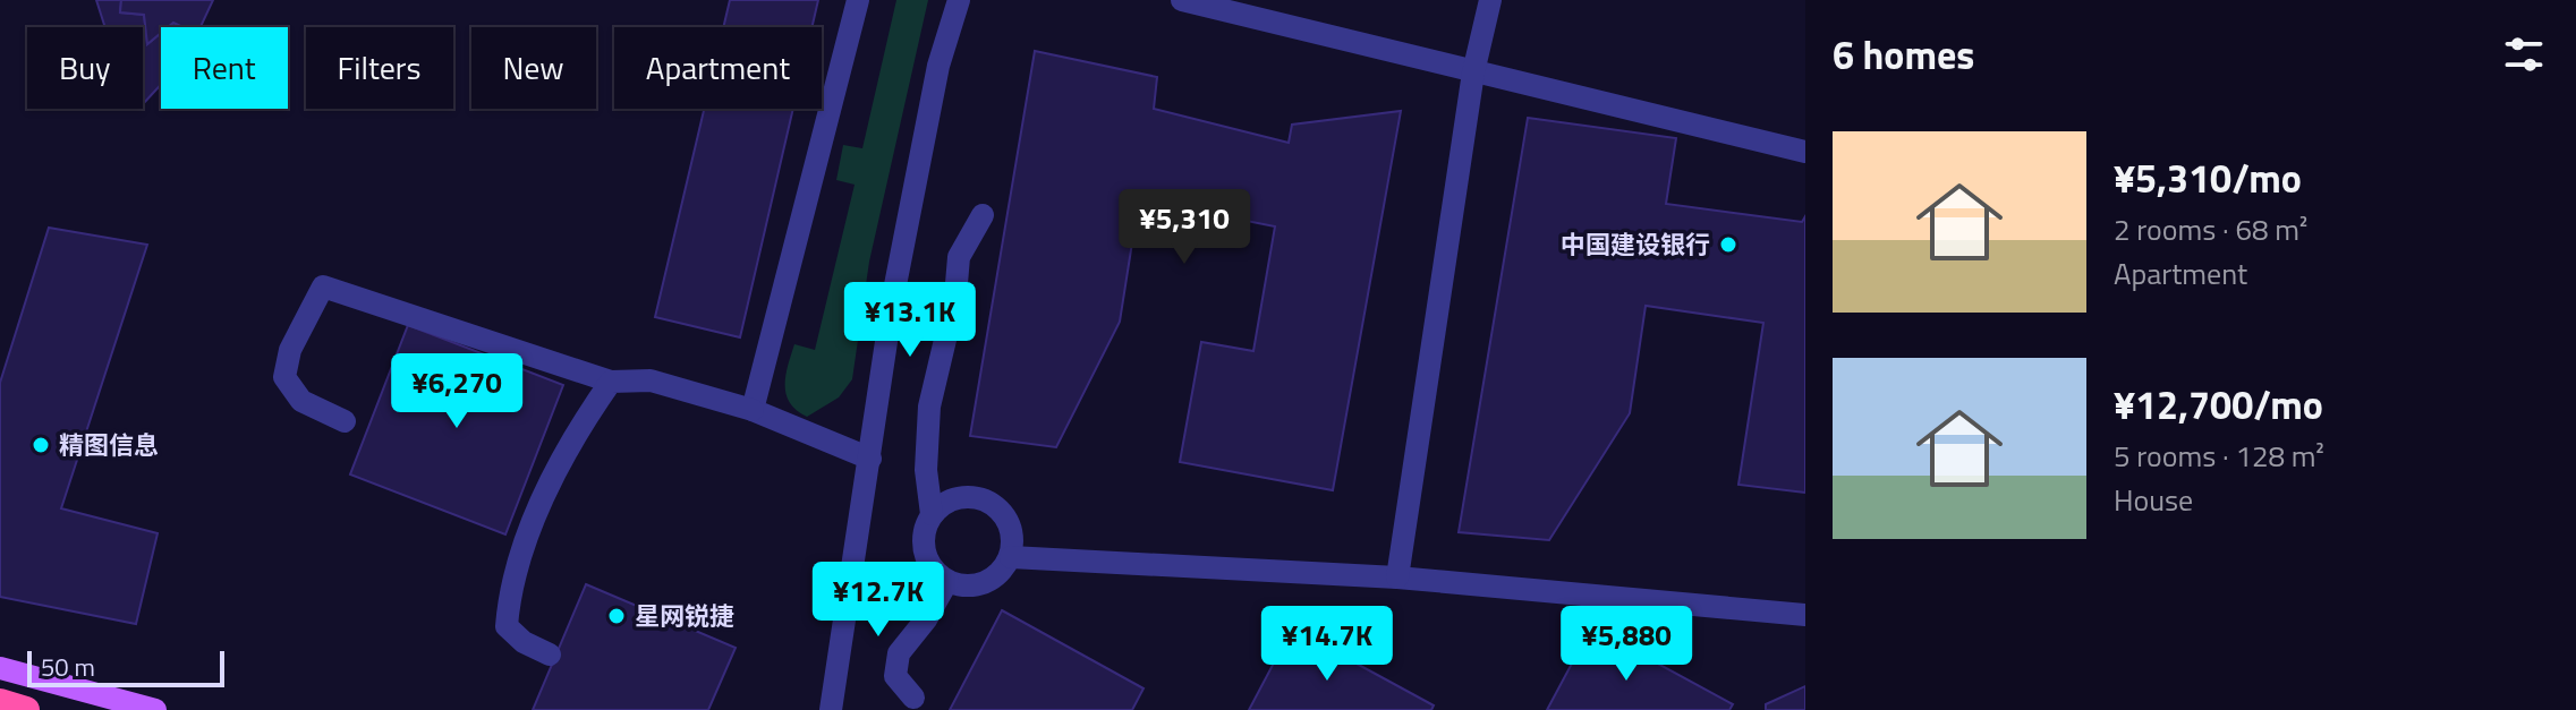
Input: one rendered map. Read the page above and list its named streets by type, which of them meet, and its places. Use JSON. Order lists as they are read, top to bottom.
{
  "places": ["中国建设银行", "精图信息", "星网锐捷"],
  "scale_bar": "50 m",
  "page": {
    "heading": "6 homes",
    "chip": [
      "Buy",
      "Rent",
      "Filters",
      "New",
      "Apartment"
    ],
    "list": [
      {
        "name": "¥5,310/mo",
        "note": "2 rooms · 68 m² · Apartment"
      },
      {
        "name": "¥12,700/mo",
        "note": "5 rooms · 128 m² · House"
      }
    ],
    "price": [
      "¥5,310",
      "¥13.1K",
      "¥6,270",
      "¥12.7K",
      "¥14.7K",
      "¥5,880"
    ],
    "scale": "50 m"
  }
}
